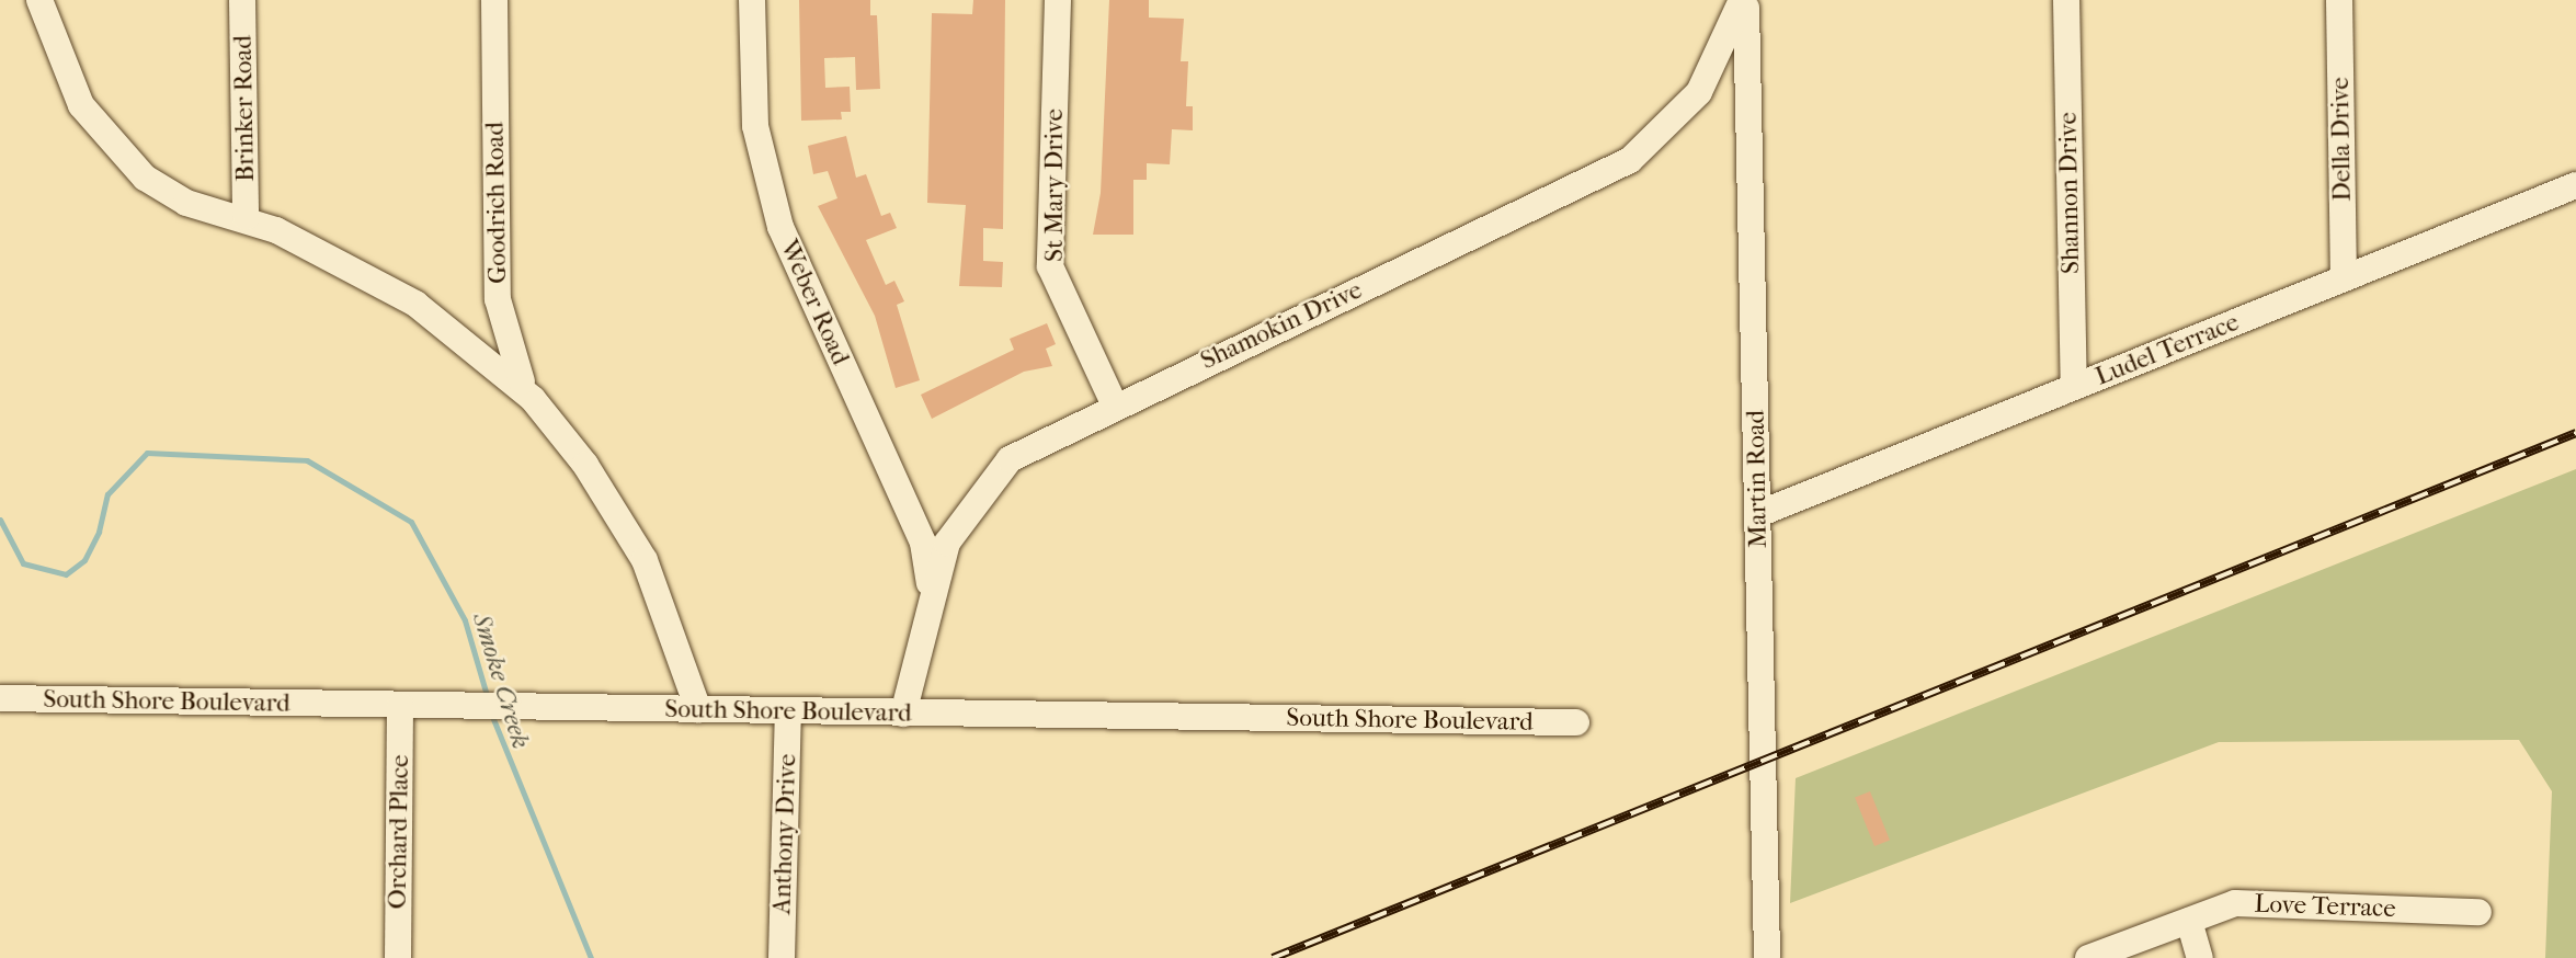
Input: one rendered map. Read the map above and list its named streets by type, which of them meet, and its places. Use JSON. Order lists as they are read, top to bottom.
{
  "streets": {
    "street": [
      "Brinker Road",
      "Della Drive",
      "St Mary Drive",
      "Shannon Drive",
      "Goodrich Road",
      "Weber Road",
      "Shamokin Drive",
      "Ludel Terrace",
      "Martin Road",
      "South Shore Boulevard",
      "Orchard Place",
      "Anthony Drive",
      "Love Terrace"
    ]
  },
  "crossings": [
    ["Della Drive", "Ludel Terrace"],
    ["St Mary Drive", "Shamokin Drive"],
    ["Shannon Drive", "Ludel Terrace"],
    ["Weber Road", "Shamokin Drive"],
    ["Shamokin Drive", "Martin Road"],
    ["Shamokin Drive", "South Shore Boulevard"],
    ["Ludel Terrace", "Martin Road"],
    ["South Shore Boulevard", "Orchard Place"],
    ["South Shore Boulevard", "Anthony Drive"]
  ],
  "water": ["Smoke Creek"]
}
